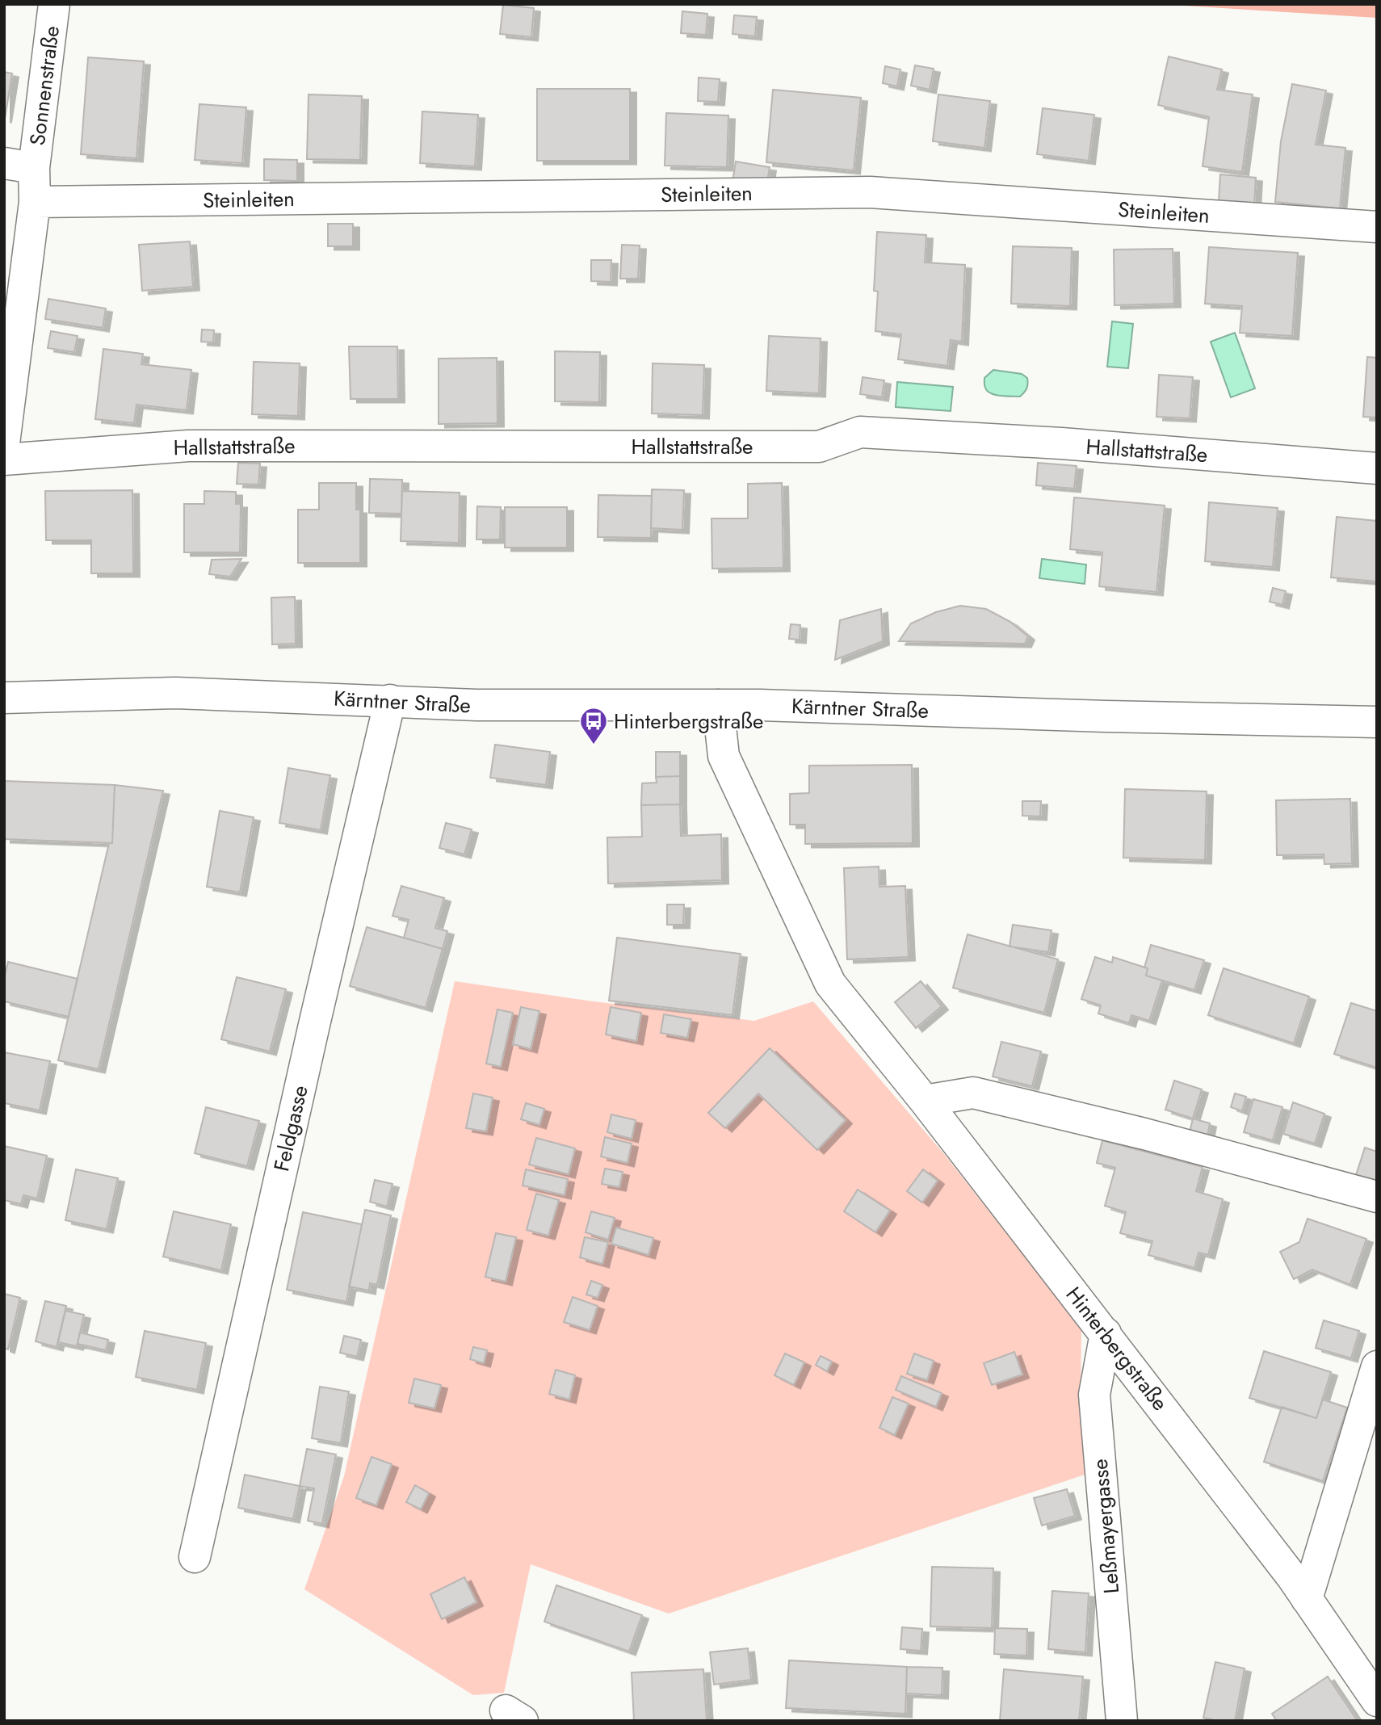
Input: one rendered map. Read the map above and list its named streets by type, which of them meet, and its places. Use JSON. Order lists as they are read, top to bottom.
{
  "streets": {
    "street": [
      "Sonnenstraße",
      "Steinleiten",
      "Hallstattstraße",
      "Kärntner Straße",
      "Feldgasse",
      "Hinterbergstraße",
      "Leßmayergasse"
    ]
  },
  "crossings": [
    ["Sonnenstraße", "Steinleiten"],
    ["Kärntner Straße", "Feldgasse"],
    ["Kärntner Straße", "Hinterbergstraße"],
    ["Hinterbergstraße", "Leßmayergasse"]
  ],
  "places": {
    "bus stop": ["Hinterbergstraße"]
  }
}
